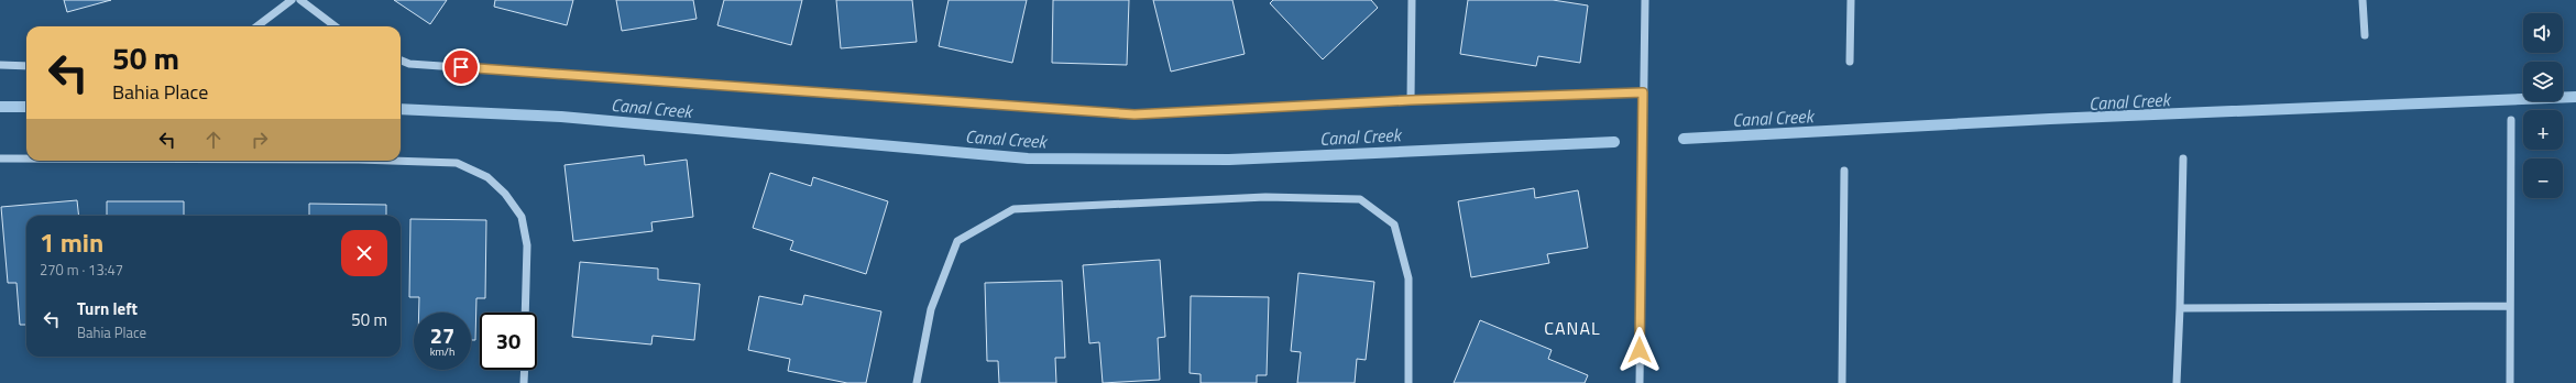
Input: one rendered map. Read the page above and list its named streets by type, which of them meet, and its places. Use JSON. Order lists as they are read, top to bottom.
{
  "districts": ["CANAL"],
  "water": ["Canal Creek"],
  "page": {
    "map_buttons": ["+", "−"],
    "turn": ["50 m", "Bahia Place"],
    "heading": ["1 min", "270 m · 13:47"],
    "list": [
      {
        "name": "Turn left",
        "note": "Bahia Place",
        "value": "50 m"
      }
    ],
    "speed": "27 km/h",
    "limit": "30"
  }
}
